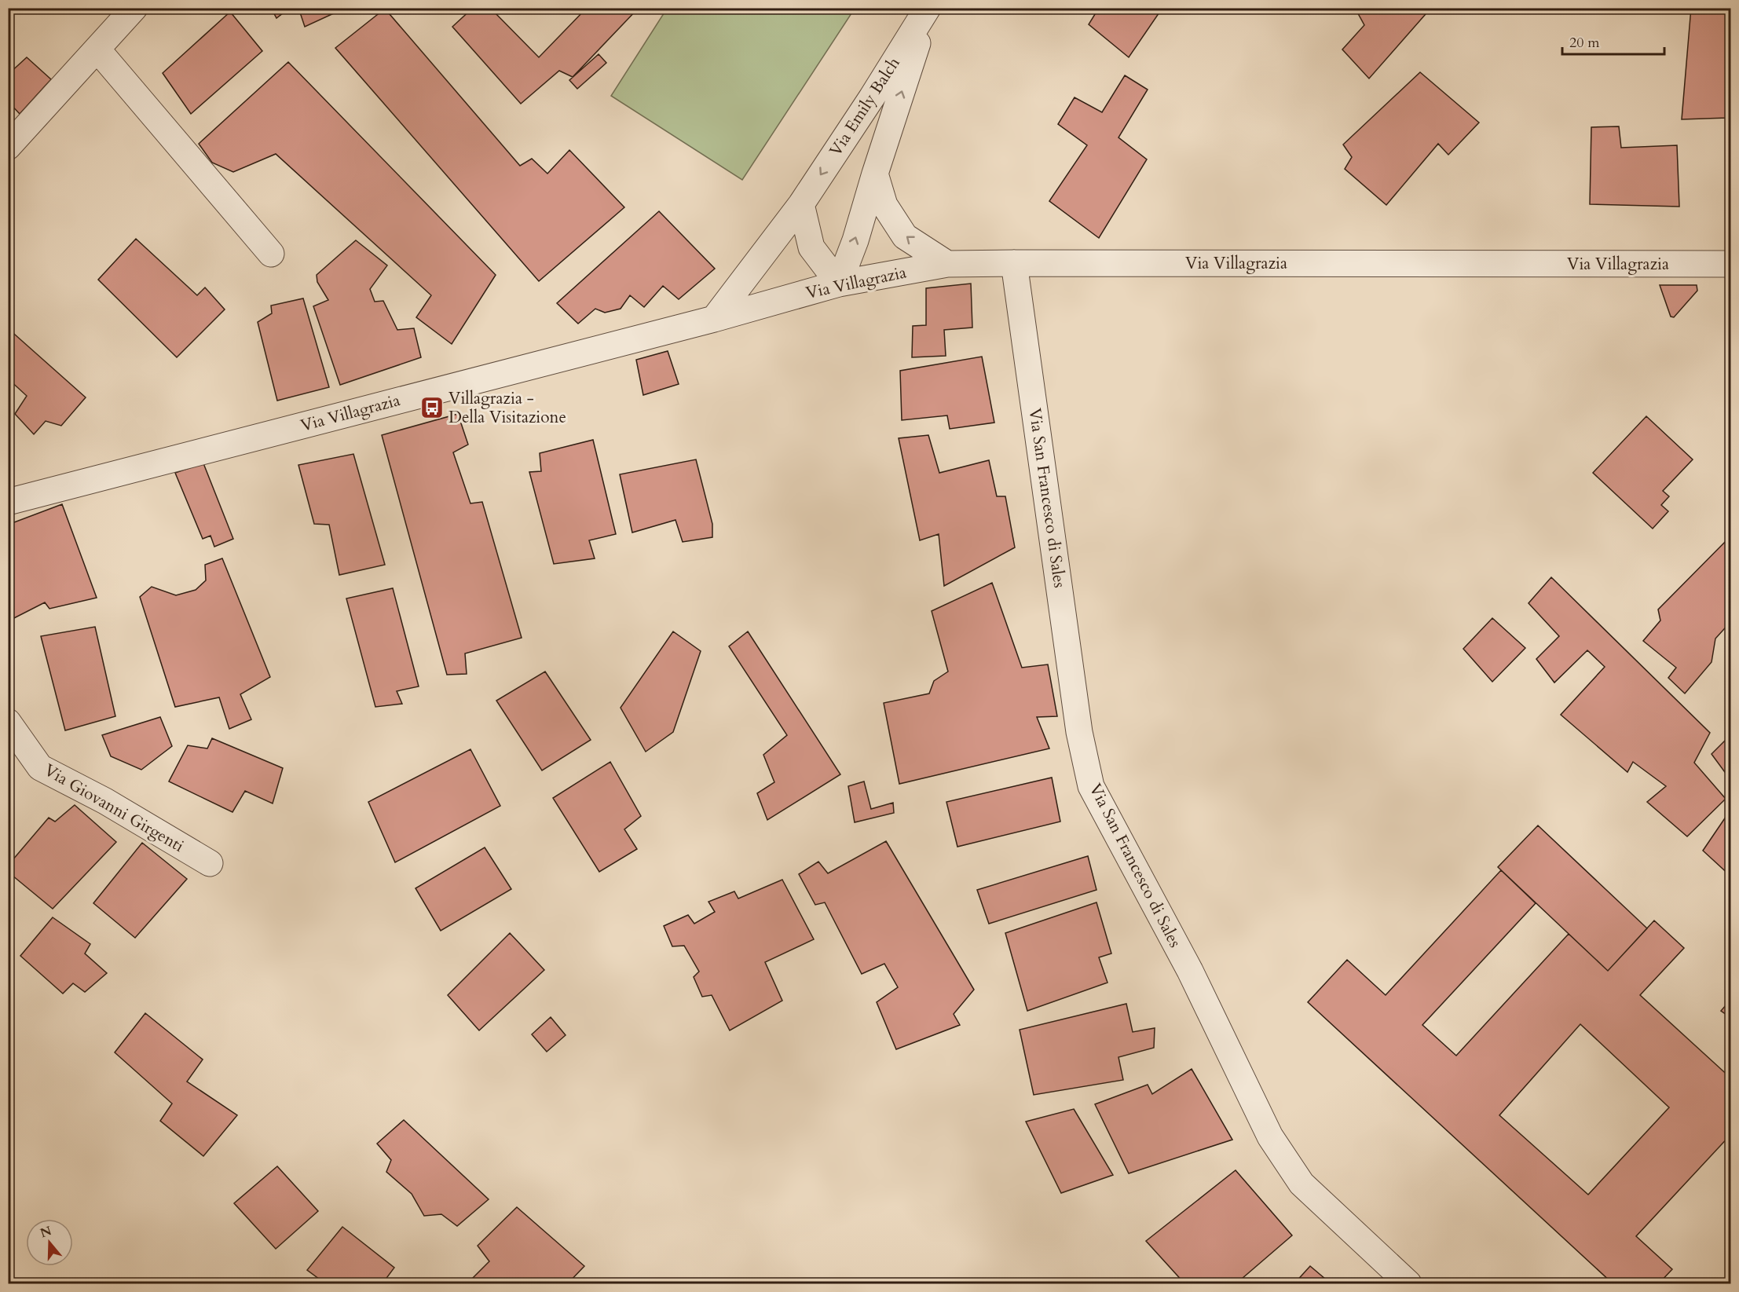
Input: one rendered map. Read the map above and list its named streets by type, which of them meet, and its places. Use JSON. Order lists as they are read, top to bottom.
{
  "streets": {
    "street": [
      "Via Emily Balch",
      "Via Villagrazia",
      "Via San Francesco di Sales",
      "Via Giovanni Girgenti"
    ]
  },
  "crossings": [
    ["Via Emily Balch", "Via Villagrazia"],
    ["Via Villagrazia", "Via San Francesco di Sales"]
  ],
  "places": {
    "bus stop": ["Villagrazia - Della Visitazione"]
  },
  "scale_bar": "20 m",
  "north": "top"
}
